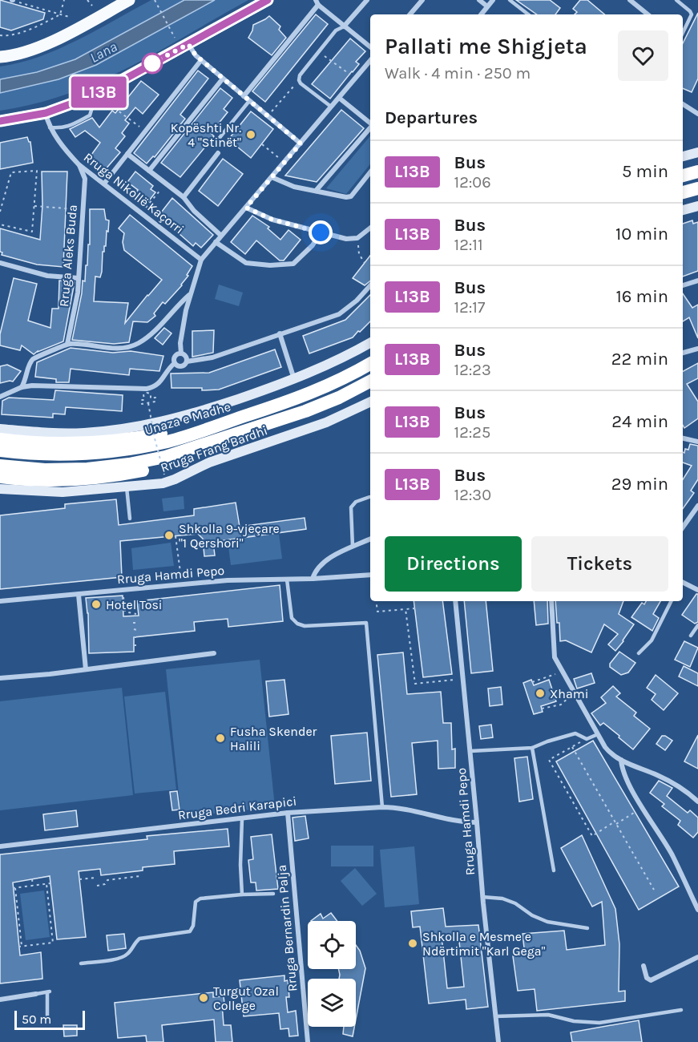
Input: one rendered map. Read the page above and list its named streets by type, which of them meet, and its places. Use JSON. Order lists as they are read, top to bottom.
{
  "streets": {
    "highway": ["Unaza e Madhe"],
    "main road": ["Rruga Frang Bardhi"],
    "street": [
      "Rruga Nikollë Kaçorri",
      "Rruga Aleks Buda",
      "Rruga Hamdi Pepo",
      "Rruga Bedri Karapici",
      "Rruga Bernardin Palja"
    ]
  },
  "crossings": [
    ["Rruga Nikollë Kaçorri", "Rruga Aleks Buda"],
    ["Rruga Hamdi Pepo", "Rruga Bedri Karapici"],
    ["Rruga Bedri Karapici", "Rruga Bernardin Palja"]
  ],
  "water": ["Lana"],
  "places": [
    "Kopështi Nr. 4 \"Stinët\"",
    "Shkolla 9-vjeçare \"1 Qershori\"",
    "Hotel Tosi",
    "Xhami",
    "Fusha Skender Halili",
    "Shkolla e Mesme e Ndërtimit \"Karl Gega\"",
    "Turgut Ozal College"
  ],
  "lines": ["bus line L13B"],
  "scale_bar": "50 m",
  "page": {
    "on_map": "L13B",
    "heading": [
      ["Pallati me Shigjeta", "Walk · 4 min · 250 m"],
      "Departures"
    ],
    "list": [
      {
        "mark": "L13B",
        "name": "Bus",
        "note": "12:06",
        "value": "5 min"
      },
      {
        "mark": "L13B",
        "name": "Bus",
        "note": "12:11",
        "value": "10 min"
      },
      {
        "mark": "L13B",
        "name": "Bus",
        "note": "12:17",
        "value": "16 min"
      },
      {
        "mark": "L13B",
        "name": "Bus",
        "note": "12:23",
        "value": "22 min"
      },
      {
        "mark": "L13B",
        "name": "Bus",
        "note": "12:25",
        "value": "24 min"
      },
      {
        "mark": "L13B",
        "name": "Bus",
        "note": "12:30",
        "value": "29 min"
      }
    ],
    "buttons": ["Directions", "Tickets"],
    "scale": "50 m"
  }
}
